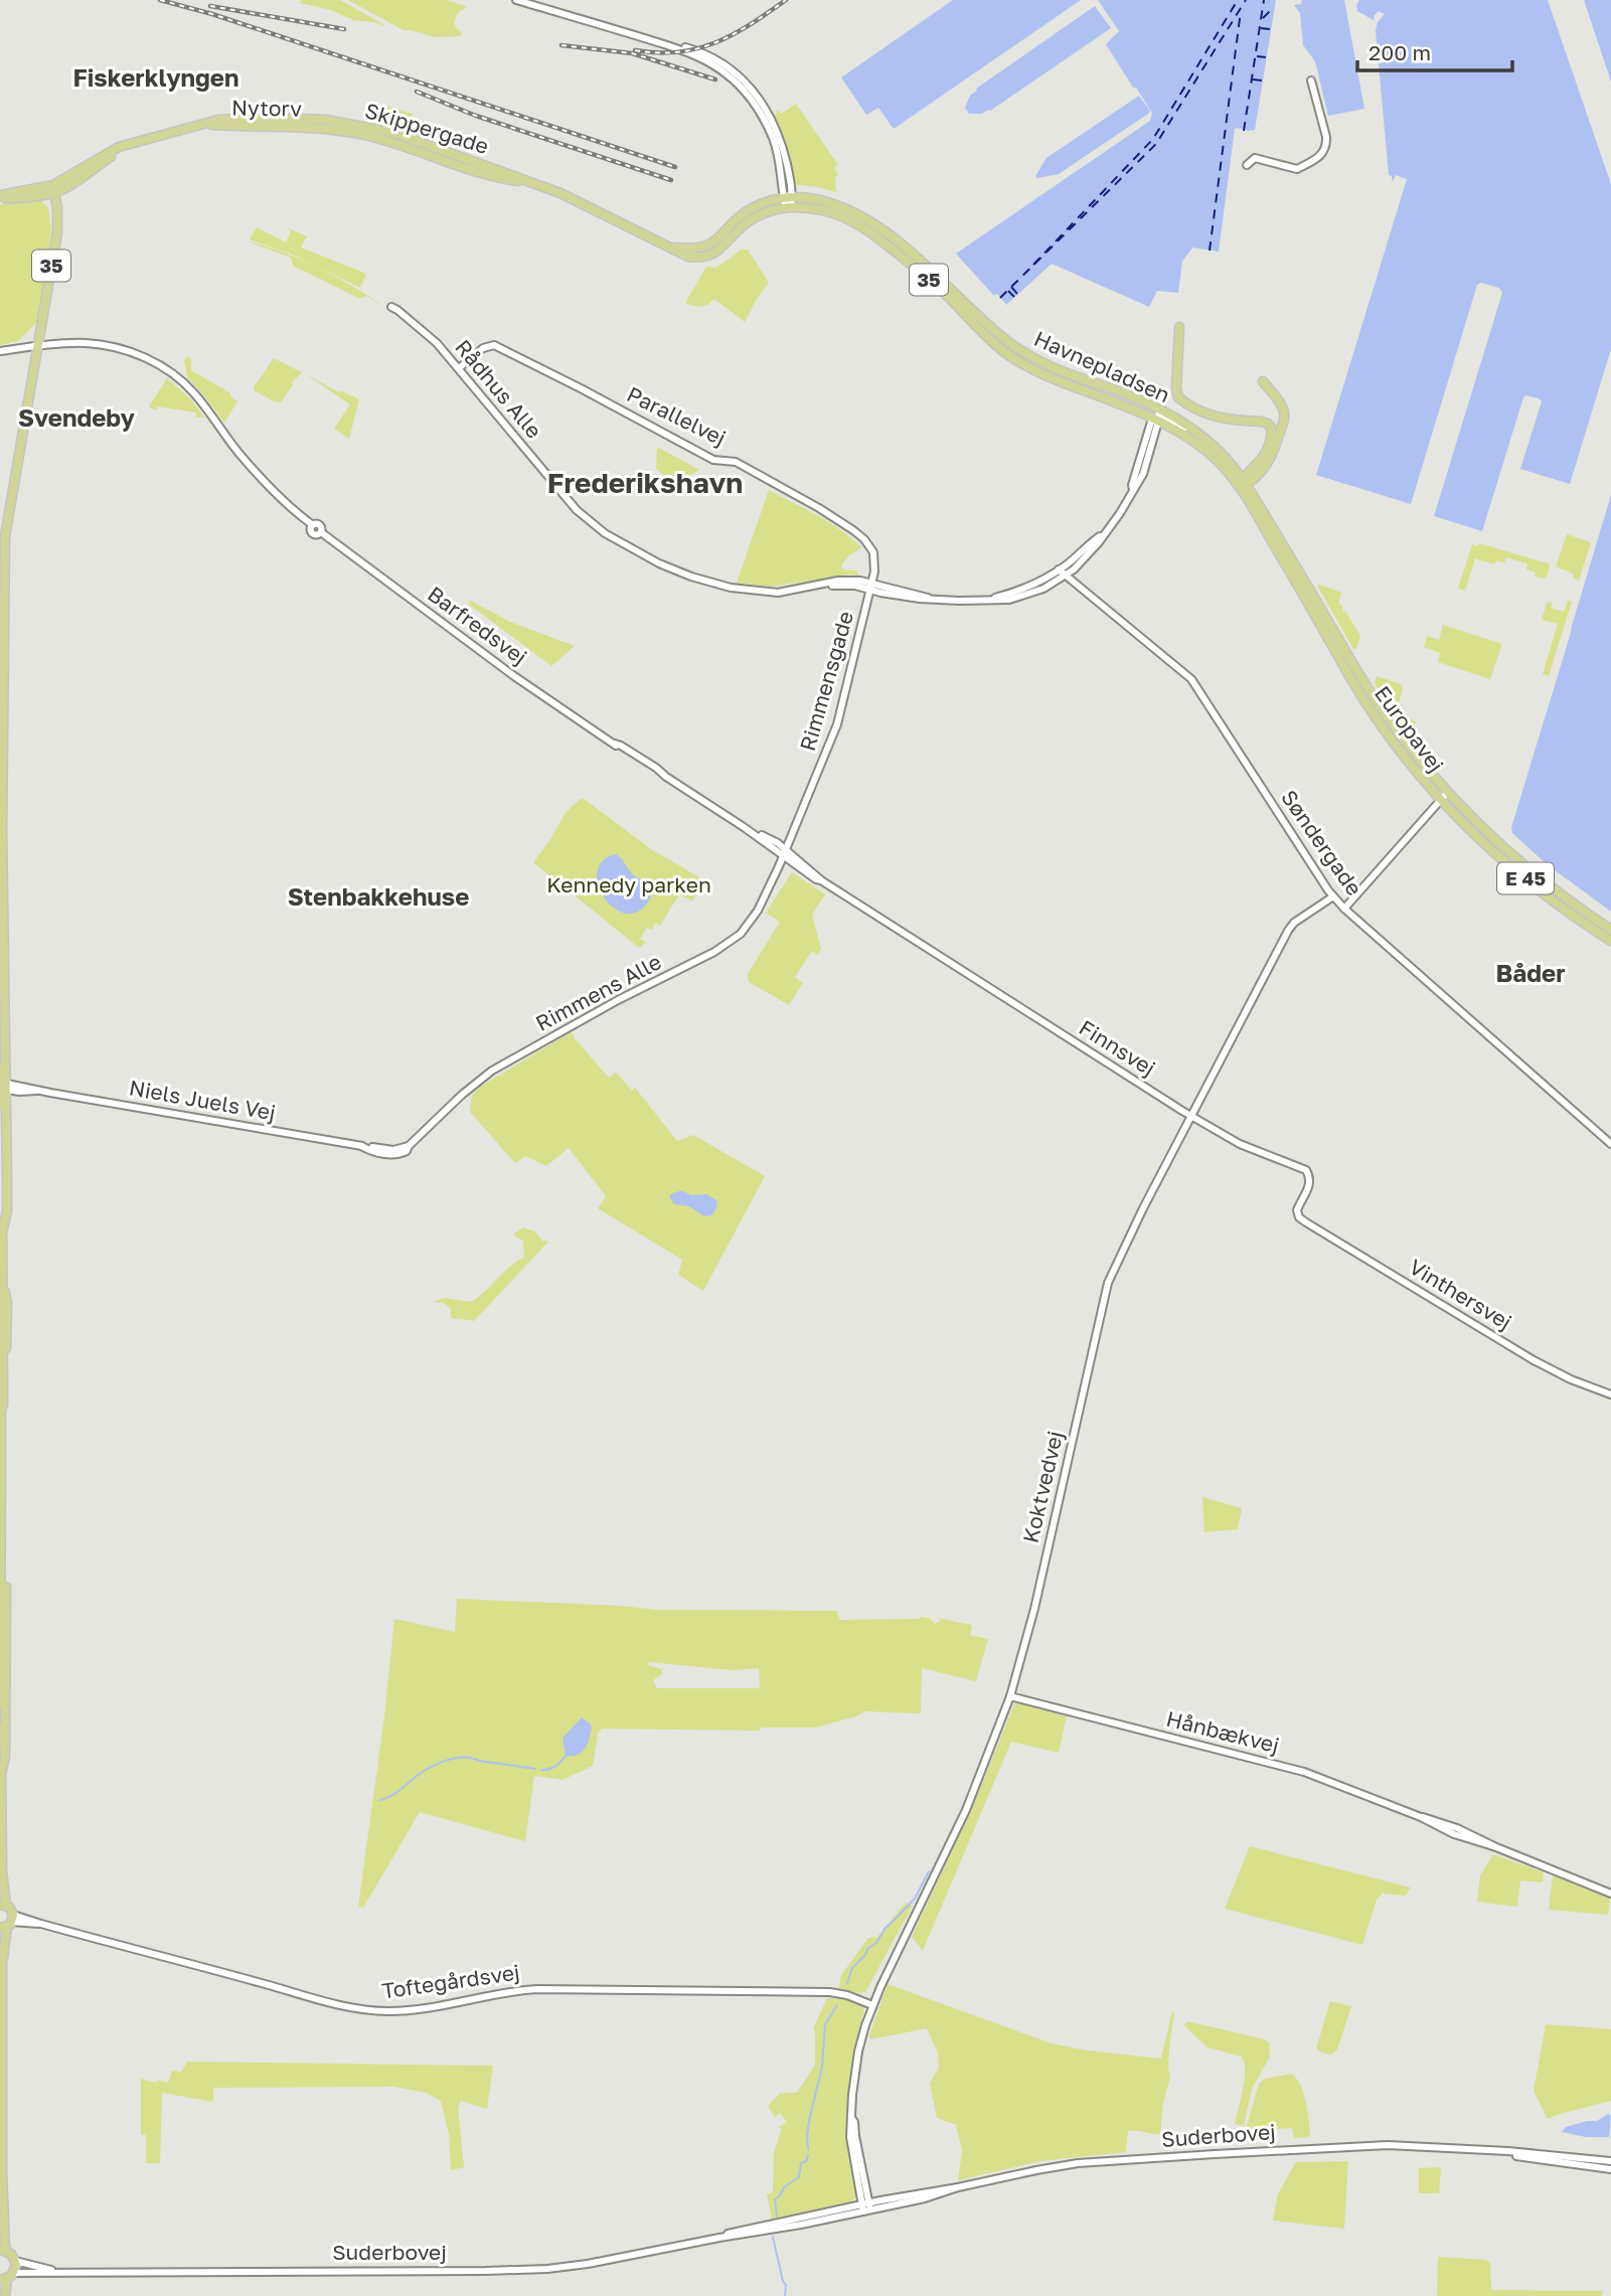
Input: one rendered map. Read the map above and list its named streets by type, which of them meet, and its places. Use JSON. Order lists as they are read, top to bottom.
{
  "streets": {
    "main road": [
      "Nytorv",
      "Skippergade",
      "35",
      "Havnepladsen",
      "Europavej",
      "E 45"
    ],
    "street": [
      "Rådhus Alle",
      "Parallelvej",
      "Barfredsvej",
      "Rimmensgade",
      "Søndergade",
      "Rimmens Alle",
      "Finnsvej",
      "Niels Juels Vej",
      "Vinthersvej",
      "Koktvedvej",
      "Hånbækvej",
      "Toftegårdsvej",
      "Suderbovej"
    ]
  },
  "crossings": [
    ["Nytorv", "Skippergade"],
    ["Nytorv", "35"],
    ["Skippergade", "Havnepladsen"],
    ["35", "Barfredsvej"],
    ["35", "Niels Juels Vej"],
    ["35", "Toftegårdsvej"],
    ["Havnepladsen", "Rådhus Alle"],
    ["Havnepladsen", "Europavej"],
    ["Rådhus Alle", "Parallelvej"],
    ["Rådhus Alle", "Rimmensgade"],
    ["Rådhus Alle", "Søndergade"],
    ["Parallelvej", "Rimmensgade"],
    ["Barfredsvej", "Rimmensgade"],
    ["Barfredsvej", "Rimmens Alle"],
    ["Barfredsvej", "Finnsvej"],
    ["Rimmensgade", "Rimmens Alle"],
    ["Søndergade", "Koktvedvej"],
    ["Rimmens Alle", "Niels Juels Vej"],
    ["Finnsvej", "Vinthersvej"],
    ["Finnsvej", "Koktvedvej"],
    ["Koktvedvej", "Hånbækvej"],
    ["Koktvedvej", "Toftegårdsvej"],
    ["Koktvedvej", "Suderbovej"]
  ],
  "districts": [
    "Fiskerklyngen",
    "Svendeby",
    "Frederikshavn",
    "Stenbakkehuse",
    "Båder"
  ],
  "parks": ["Kennedy parken"],
  "scale_bar": "200 m"
}
